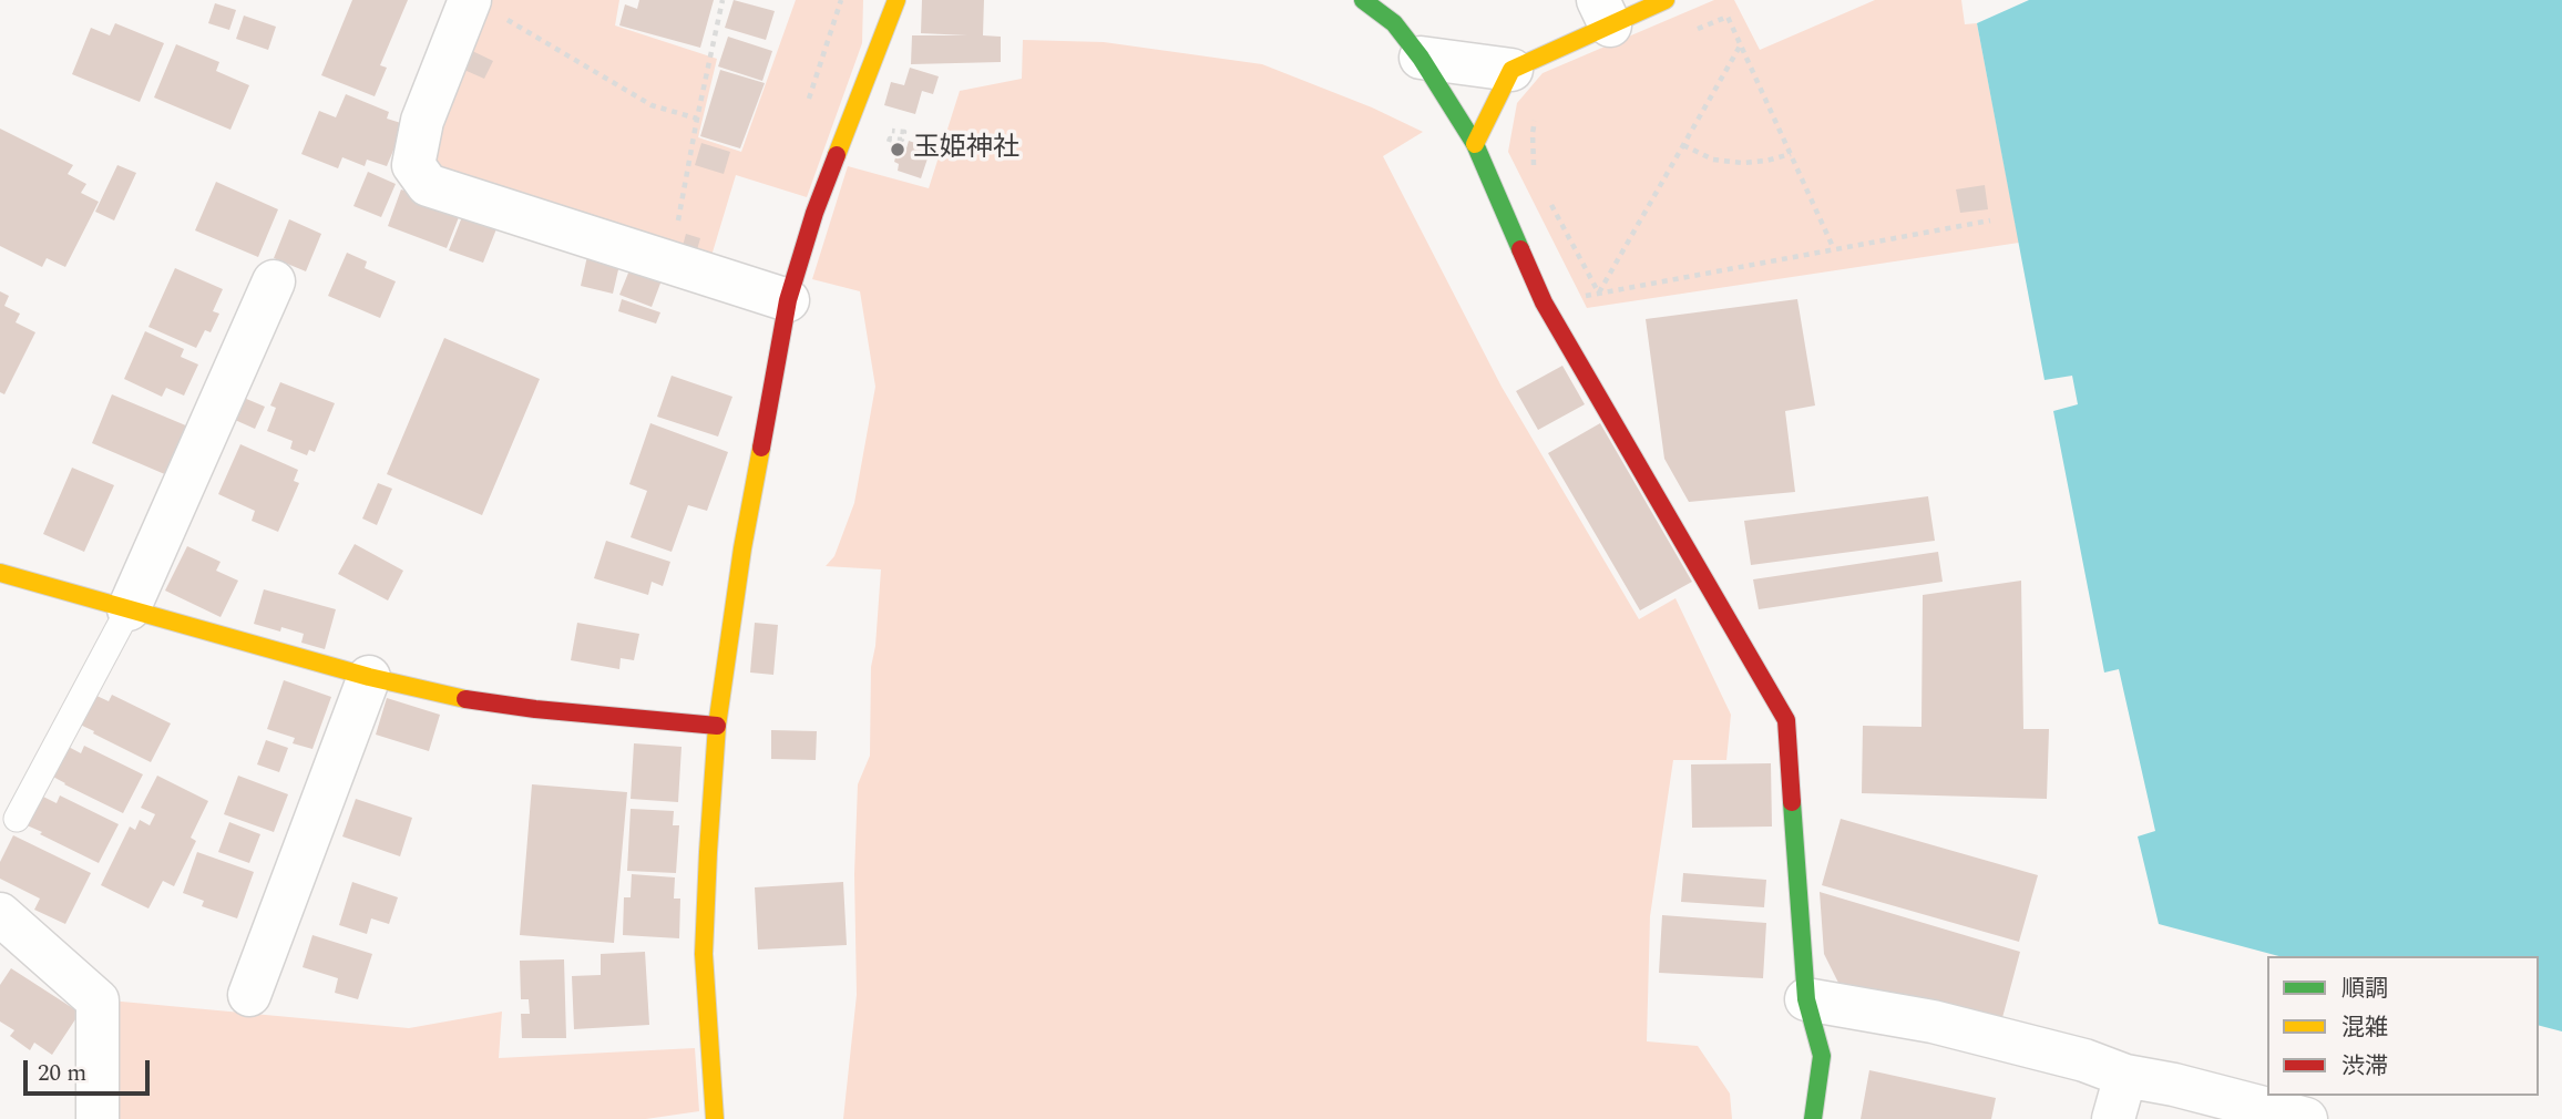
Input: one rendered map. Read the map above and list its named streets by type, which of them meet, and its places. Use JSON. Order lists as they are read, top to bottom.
{
  "places": ["玉姫神社"],
  "legend": ["順調", "混雑", "渋滞"],
  "scale_bar": "20 m"
}
